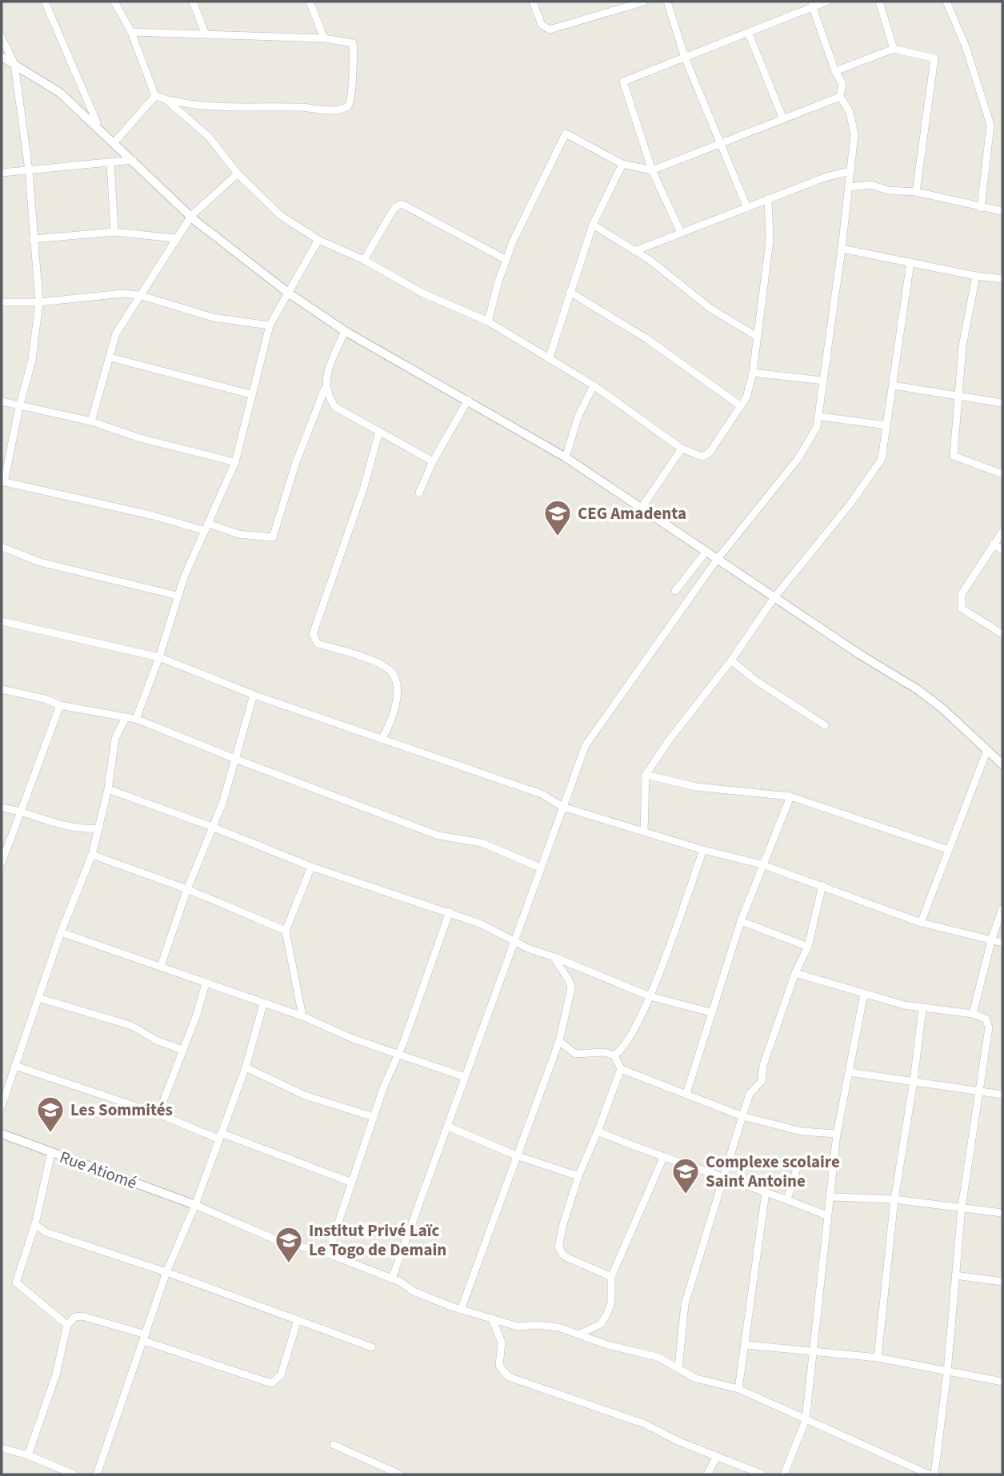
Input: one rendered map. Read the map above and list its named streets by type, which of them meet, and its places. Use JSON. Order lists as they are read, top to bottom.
{
  "streets": {
    "street": ["Rue Atiomé"]
  },
  "places": {
    "school or university": [
      "CEG Amadenta",
      "Les Sommités",
      "Complexe scolaire Saint Antoine",
      "Institut Privé Laïc Le Togo de Demain"
    ]
  }
}
